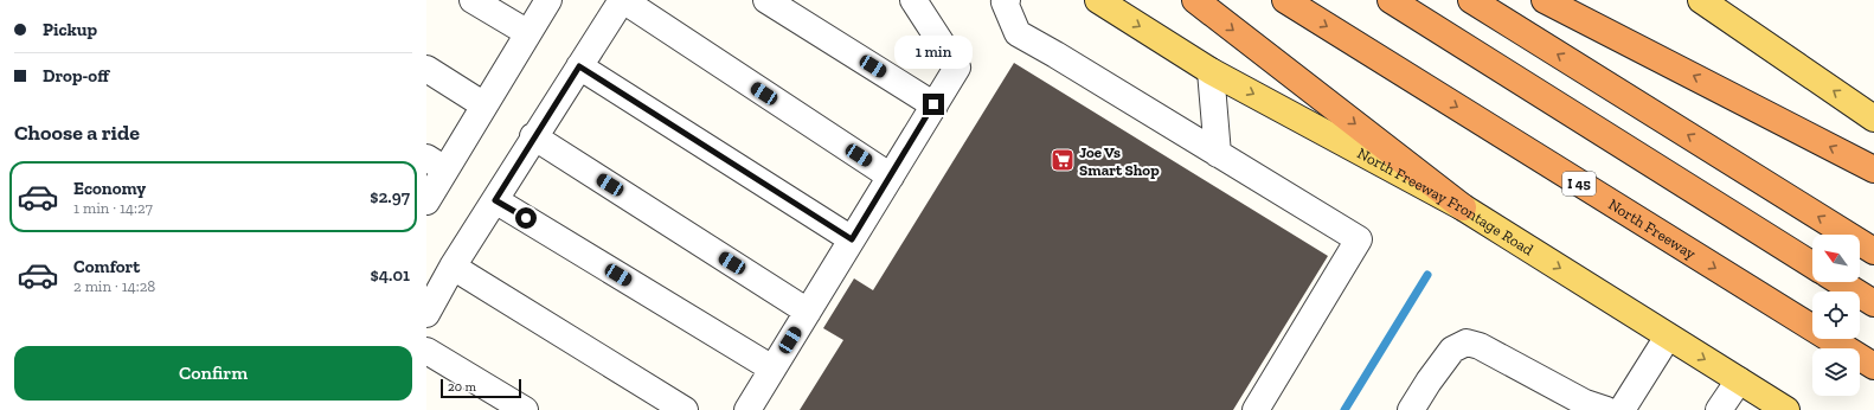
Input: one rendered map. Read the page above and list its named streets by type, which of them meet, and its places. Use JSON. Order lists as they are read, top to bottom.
{
  "streets": {
    "highway": ["I 45", "North Freeway"],
    "main road": ["North Freeway Frontage Road"]
  },
  "one_way": ["North Freeway Frontage Road"],
  "places": {
    "supermarket": ["Joe Vs Smart Shop"]
  },
  "scale_bar": "20 m",
  "north": "top left",
  "page": {
    "banner": ["Pickup", "Drop-off"],
    "bubble": "1 min",
    "heading": "Choose a ride",
    "list": [
      {
        "name": "Economy",
        "note": "1 min · 14:27",
        "value": "$2.97"
      },
      {
        "name": "Comfort",
        "note": "2 min · 14:28",
        "value": "$4.01"
      }
    ],
    "buttons": "Confirm",
    "scale": "20 m"
  }
}
